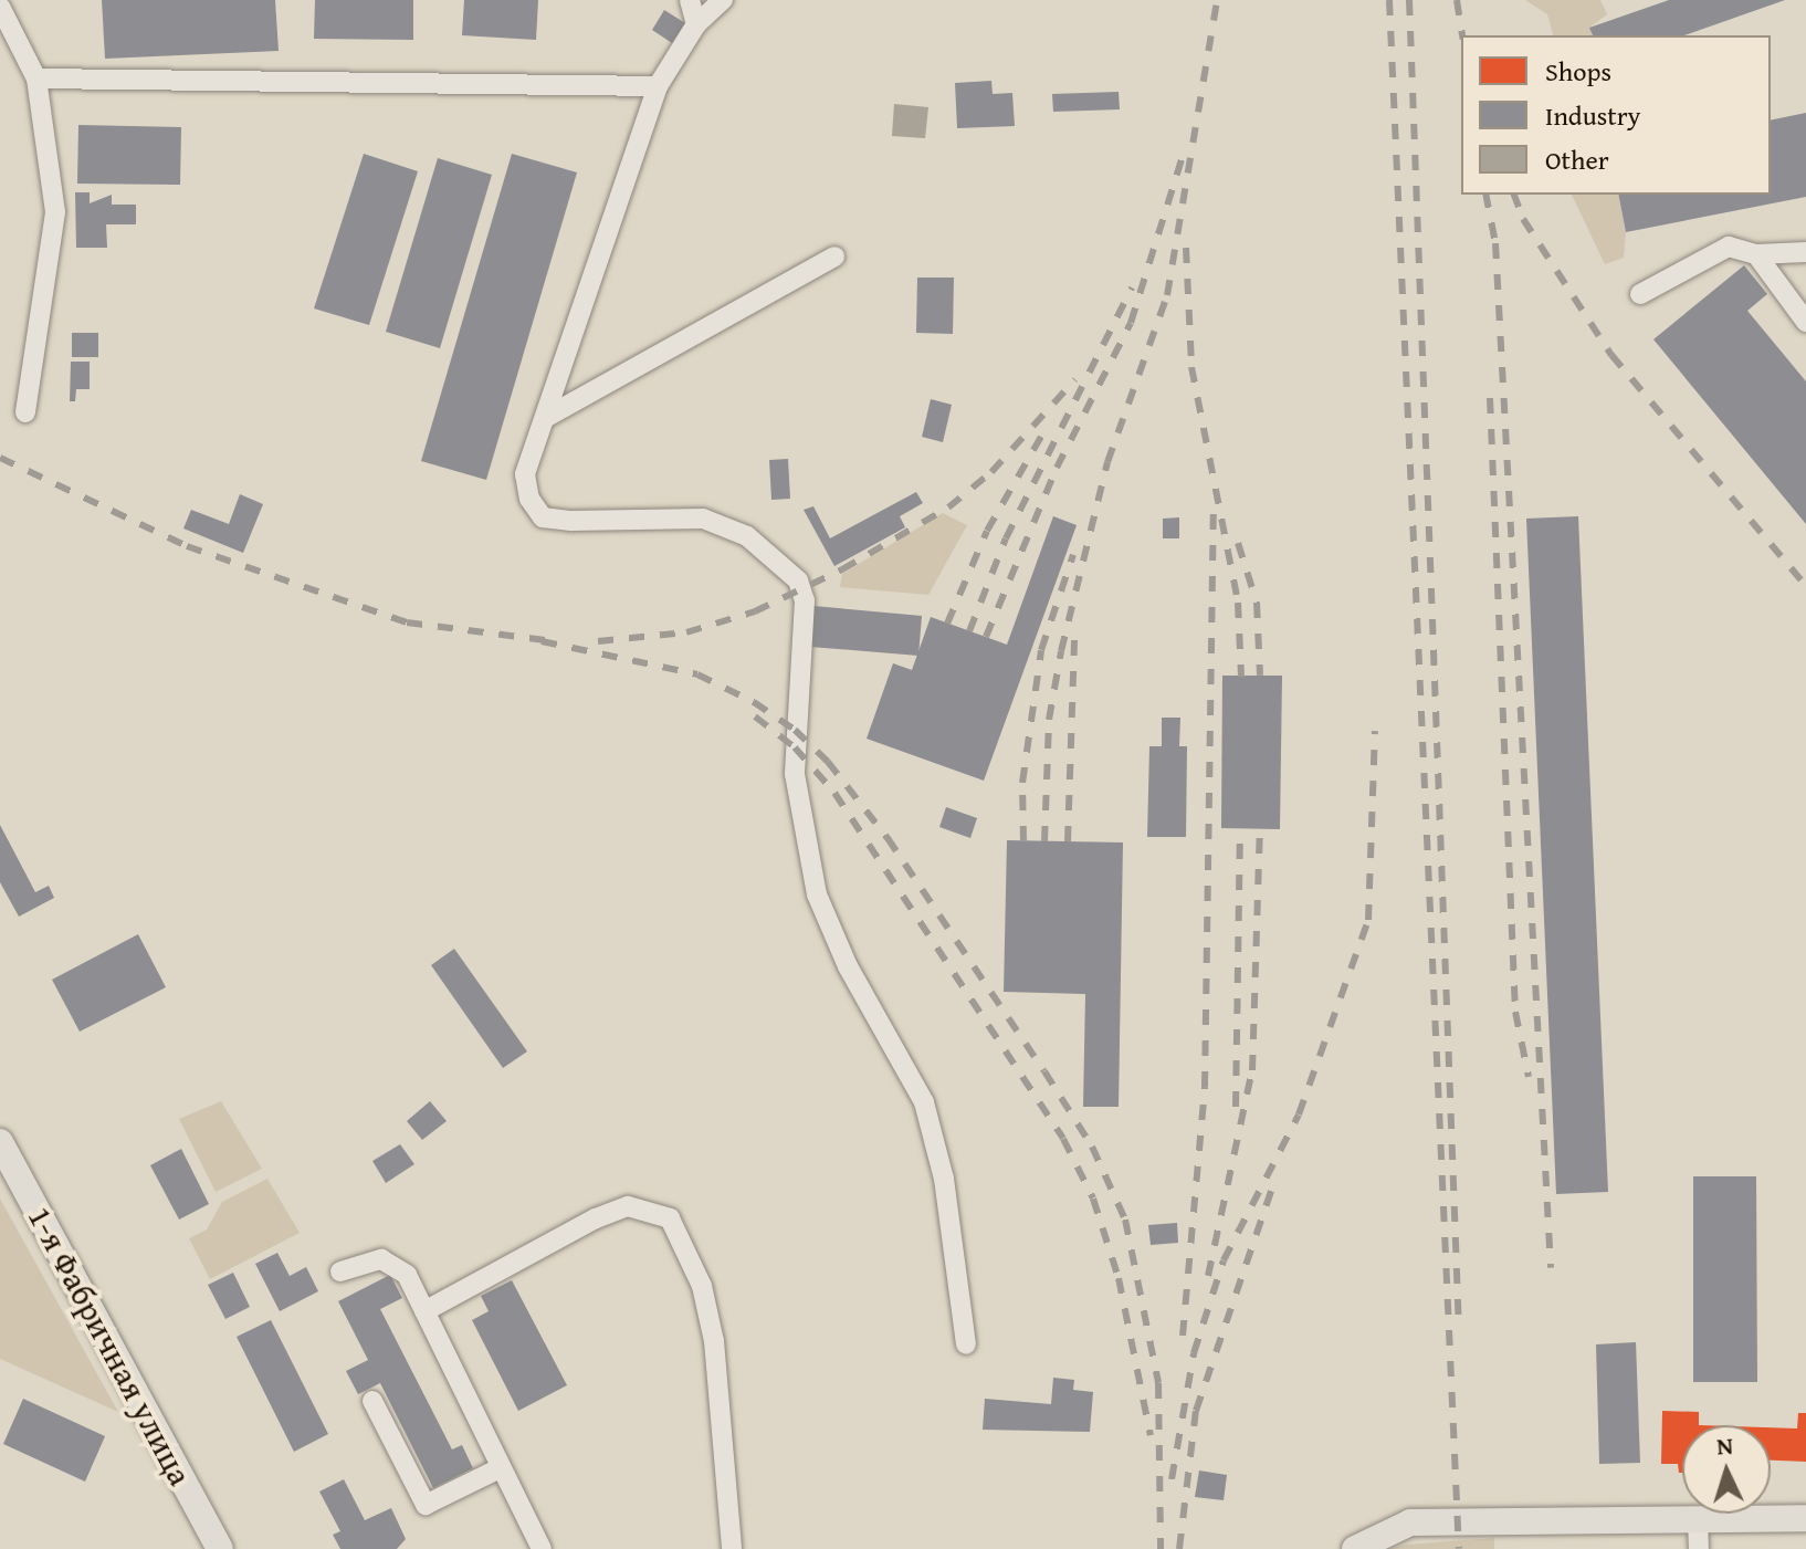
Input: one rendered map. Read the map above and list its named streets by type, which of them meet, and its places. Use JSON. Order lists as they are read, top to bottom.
{
  "streets": {
    "main road": ["1-я Фабричная улица"]
  },
  "legend": ["Shops", "Industry", "Other"],
  "north": "top"
}
